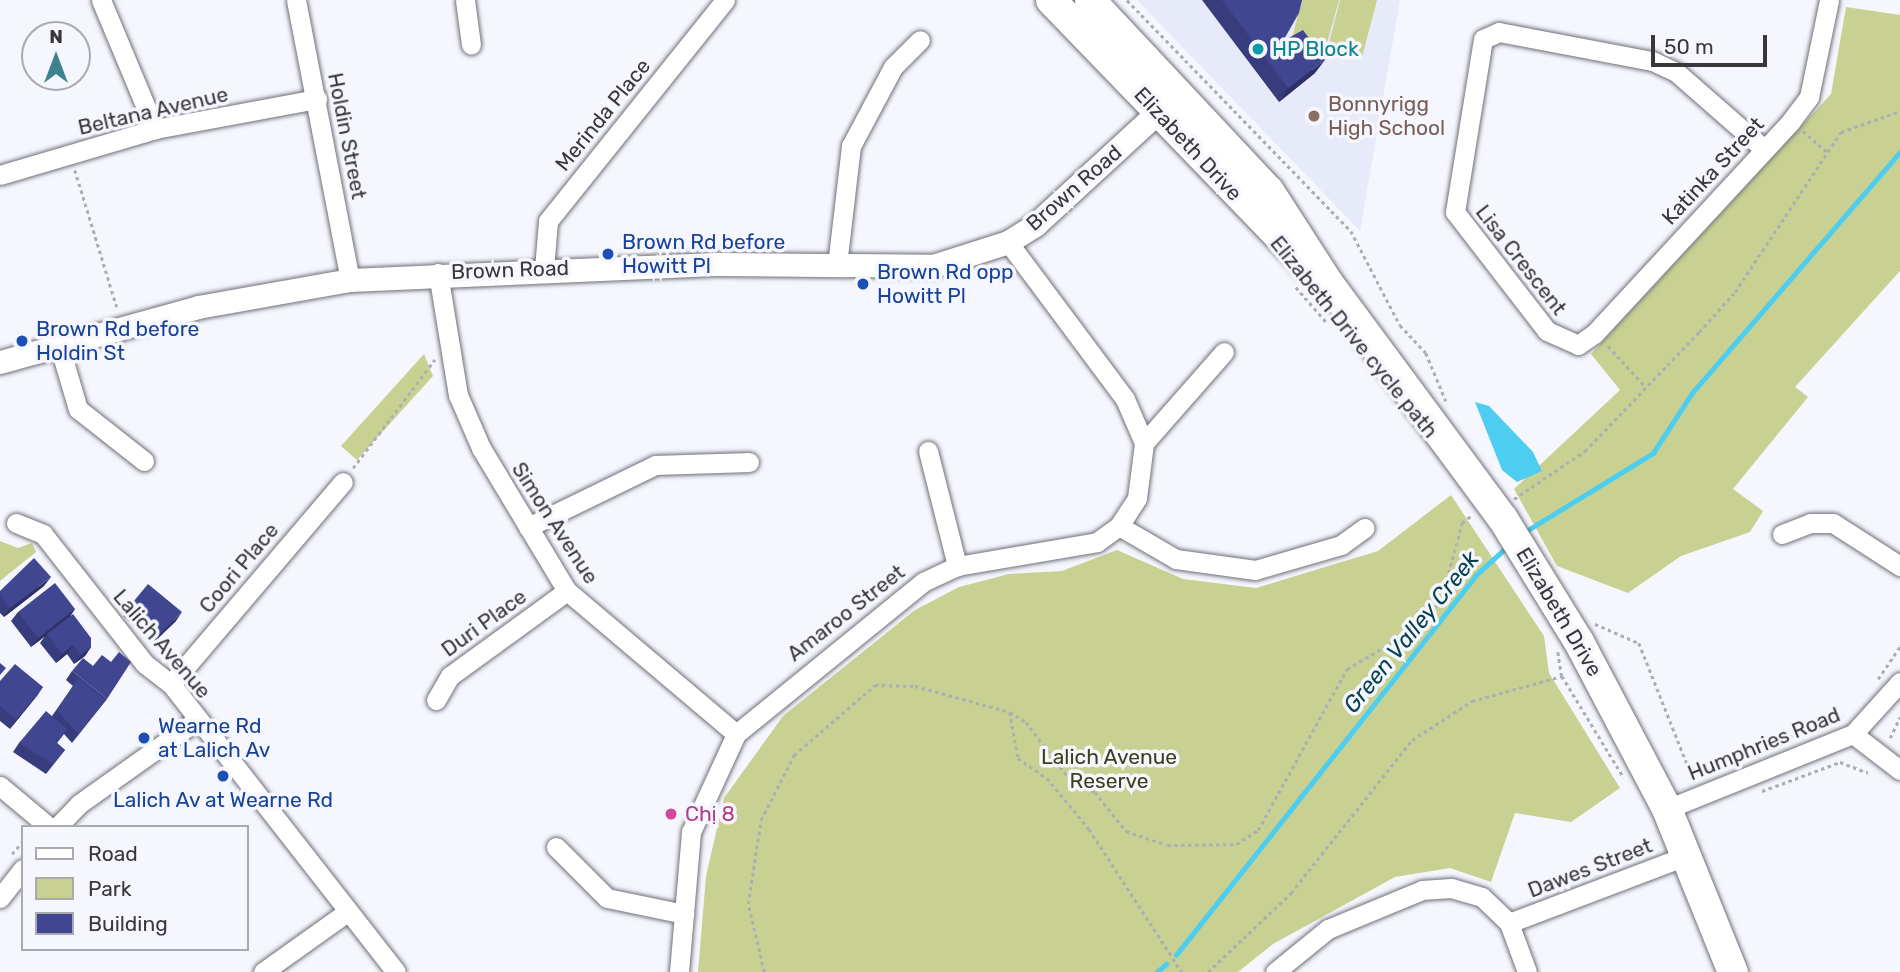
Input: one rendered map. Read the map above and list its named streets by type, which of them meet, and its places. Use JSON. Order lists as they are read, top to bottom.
{
  "streets": {
    "main road": ["Elizabeth Drive"],
    "street": [
      "Beltana Avenue",
      "Merinda Place",
      "Holdin Street",
      "Katinka Street",
      "Brown Road",
      "Lisa Crescent",
      "Simon Avenue",
      "Coori Place",
      "Amaroo Street",
      "Duri Place",
      "Lalich Avenue",
      "Humphries Road",
      "Dawes Street"
    ],
    "path": ["Elizabeth Drive cycle path"]
  },
  "crossings": [
    ["Beltana Avenue", "Holdin Street"],
    ["Merinda Place", "Brown Road"],
    ["Holdin Street", "Brown Road"],
    ["Elizabeth Drive", "Brown Road"],
    ["Elizabeth Drive", "Humphries Road"],
    ["Elizabeth Drive", "Dawes Street"],
    ["Katinka Street", "Lisa Crescent"],
    ["Brown Road", "Simon Avenue"],
    ["Simon Avenue", "Amaroo Street"],
    ["Simon Avenue", "Duri Place"],
    ["Coori Place", "Lalich Avenue"]
  ],
  "water": ["Green Valley Creek"],
  "parks": ["Lalich Avenue Reserve"],
  "places": [
    "HP Block",
    "Bonnyrigg High School",
    "Brown Rd before Howitt Pl",
    "Brown Rd opp Howitt Pl",
    "Brown Rd before Holdin St",
    "Wearne Rd at Lalich Av",
    "Lalich Av at Wearne Rd",
    "Chị 8"
  ],
  "legend": ["Road", "Park", "Building"],
  "scale_bar": "50 m",
  "north": "top"
}
